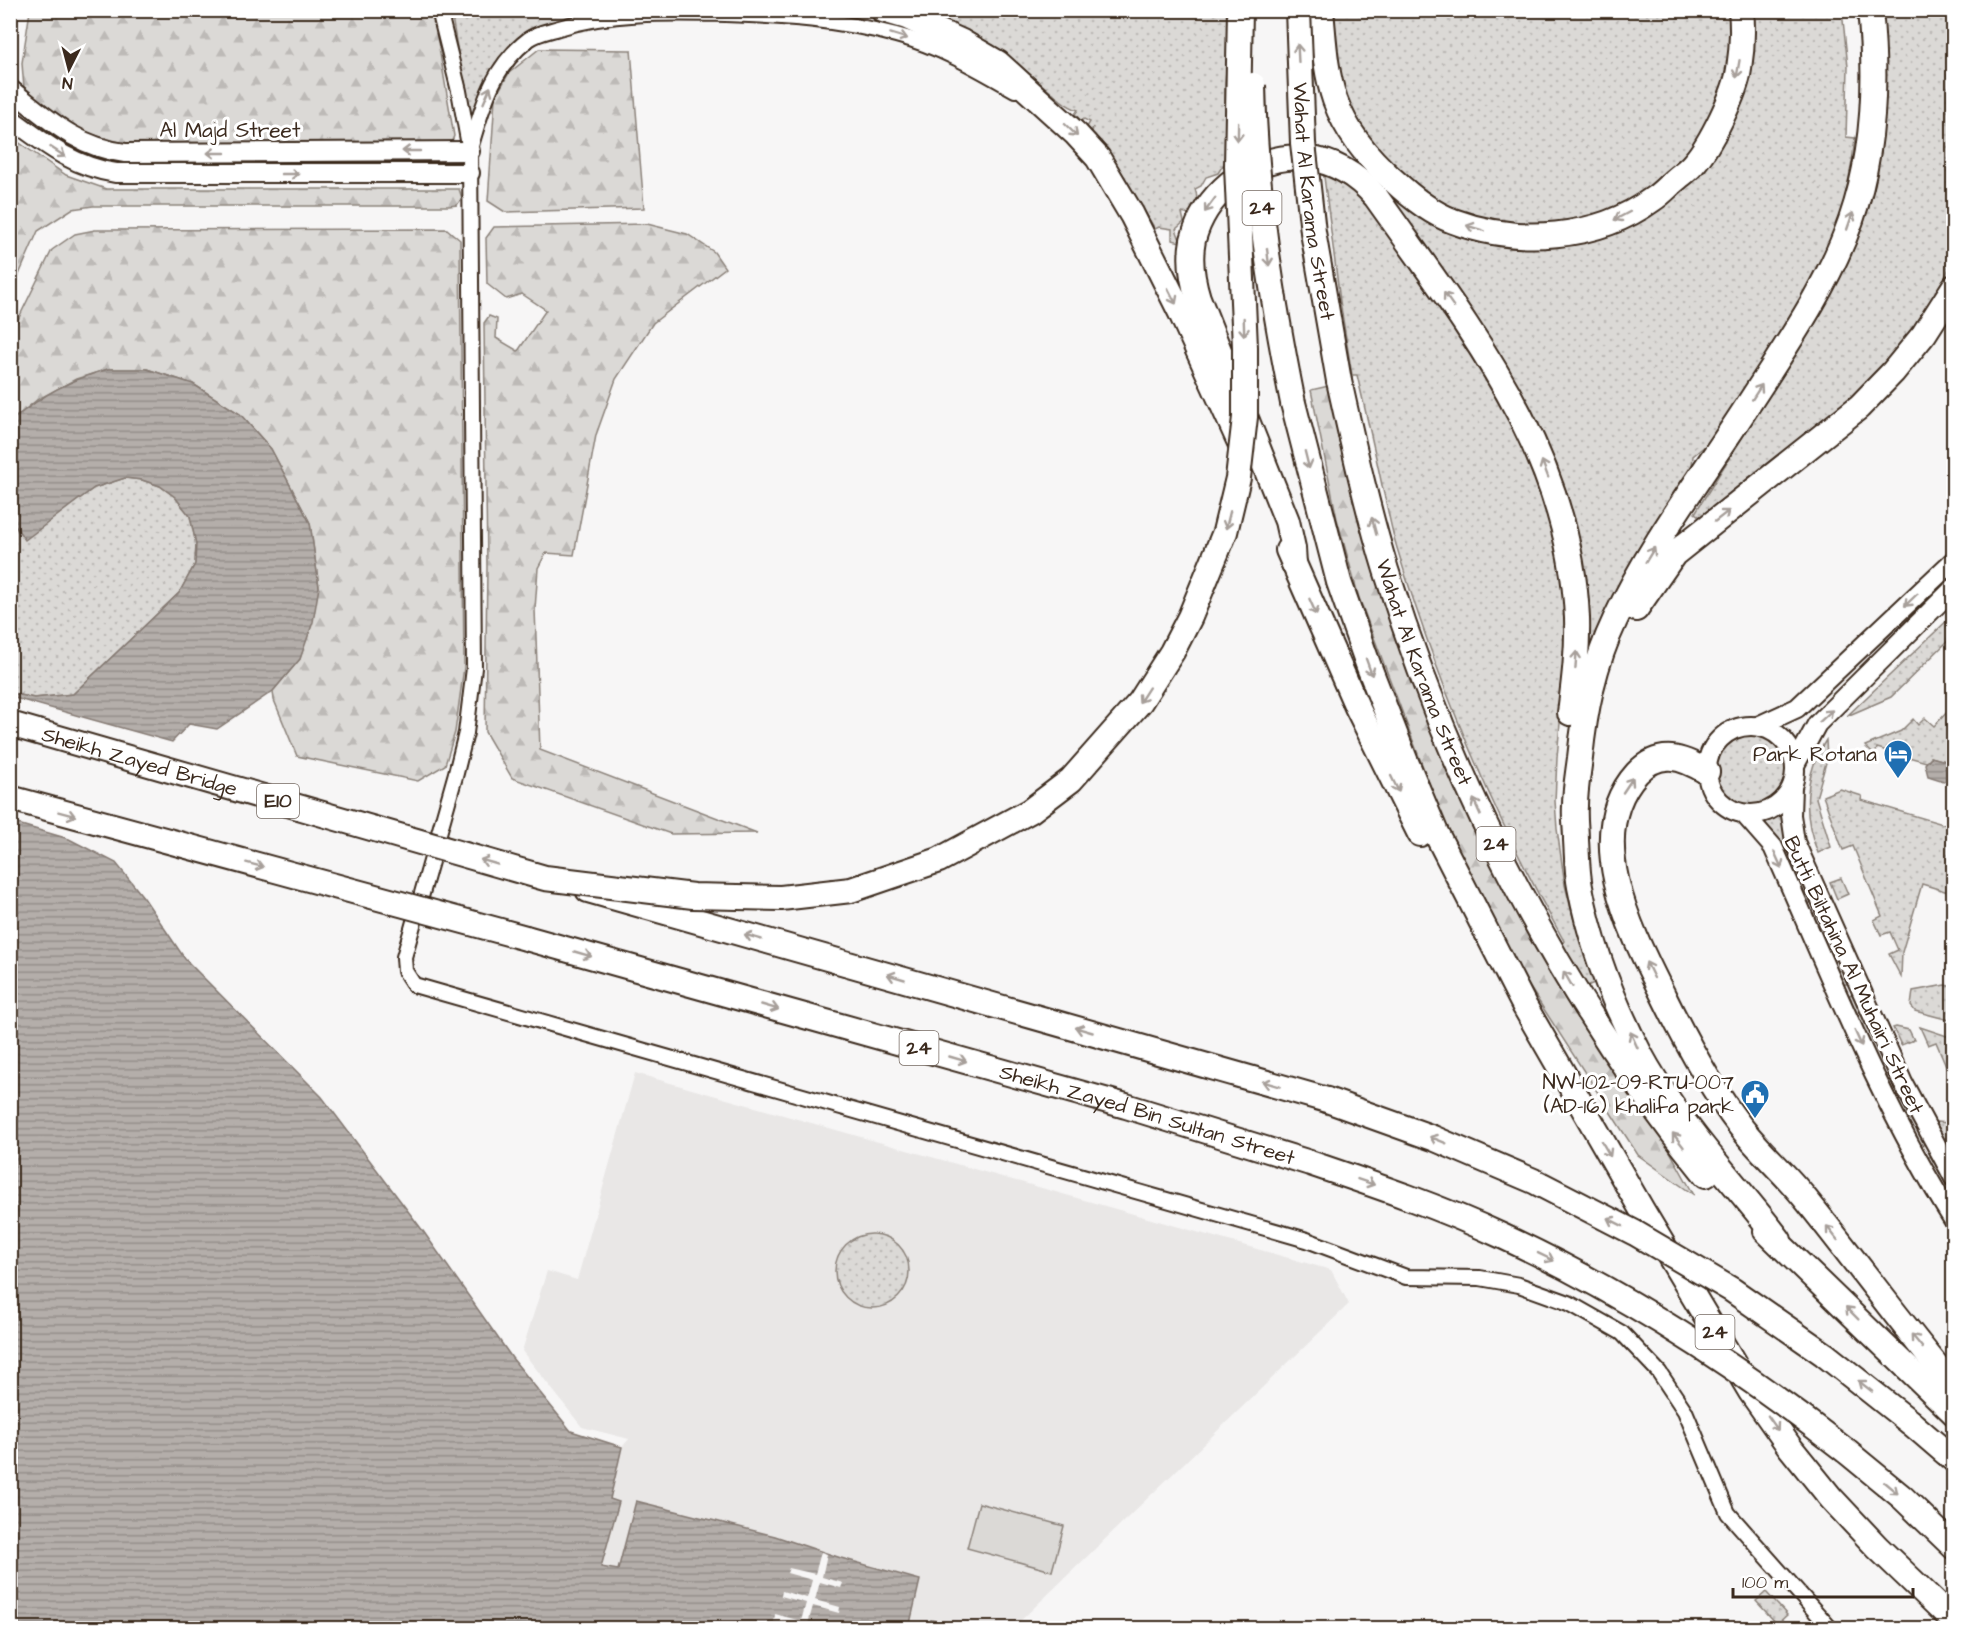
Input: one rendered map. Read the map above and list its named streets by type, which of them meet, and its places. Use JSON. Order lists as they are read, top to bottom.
{
  "streets": {
    "highway": [
      "Wahat Al Karama Street",
      "24",
      "Sheikh Zayed Bridge",
      "E10",
      "Sheikh Zayed Bin Sultan Street"
    ],
    "street": ["Al Majd Street", "Butti Biltahina Al Muhairi Street"]
  },
  "crossings": [
    ["Wahat Al Karama Street", "24"],
    ["24", "Sheikh Zayed Bridge"]
  ],
  "one_way": ["Sheikh Zayed Bridge"],
  "places": {
    "hotel": ["Park Rotana"],
    "public building": ["NW-102-09-RTU-007 (AD-16) khalifa park"]
  },
  "scale_bar": "100 m",
  "north": "bottom"
}
